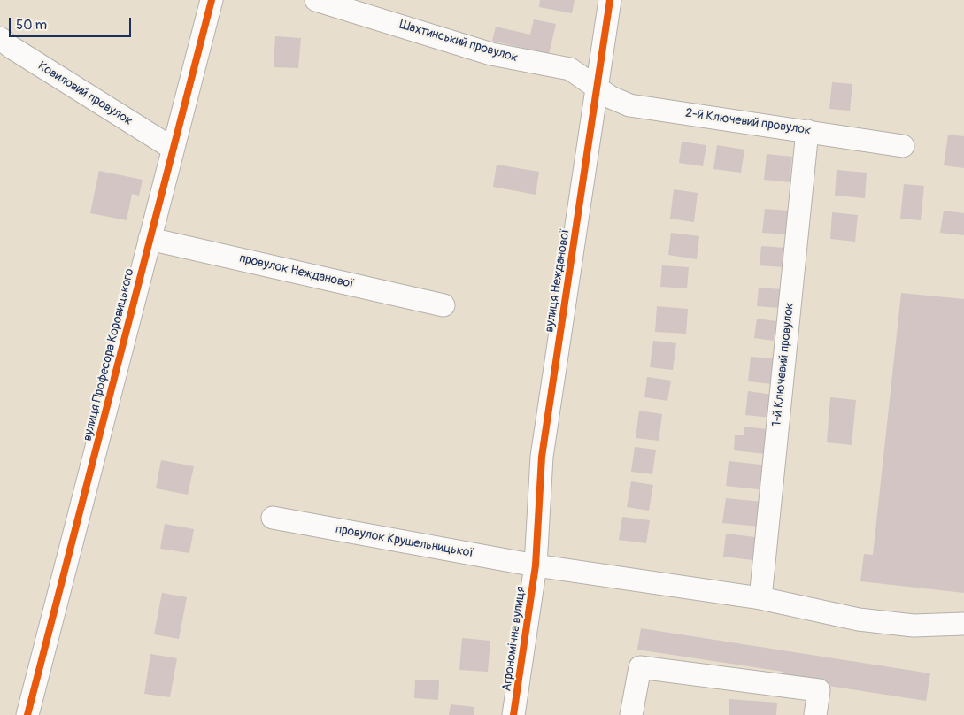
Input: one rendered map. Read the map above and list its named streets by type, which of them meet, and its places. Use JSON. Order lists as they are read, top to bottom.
{
  "streets": {
    "street": [
      "Шахтинський провулок",
      "Ковиловий провулок",
      "2-й Ключевий провулок",
      "провулок Нежданової",
      "вулиця Нежданової",
      "вулиця Професора Коровицького",
      "1-й Ключевий провулок",
      "провулок Крушельницької",
      "Агрономічна вулиця"
    ]
  },
  "crossings": [
    ["Шахтинський провулок", "2-й Ключевий провулок"],
    ["Шахтинський провулок", "вулиця Нежданової"],
    ["Ковиловий провулок", "вулиця Професора Коровицького"],
    ["2-й Ключевий провулок", "вулиця Нежданової"],
    ["2-й Ключевий провулок", "1-й Ключевий провулок"],
    ["провулок Нежданової", "вулиця Професора Коровицького"],
    ["вулиця Нежданової", "провулок Крушельницької"],
    ["вулиця Нежданової", "Агрономічна вулиця"],
    ["провулок Крушельницької", "Агрономічна вулиця"]
  ],
  "scale_bar": "50 m"
}
